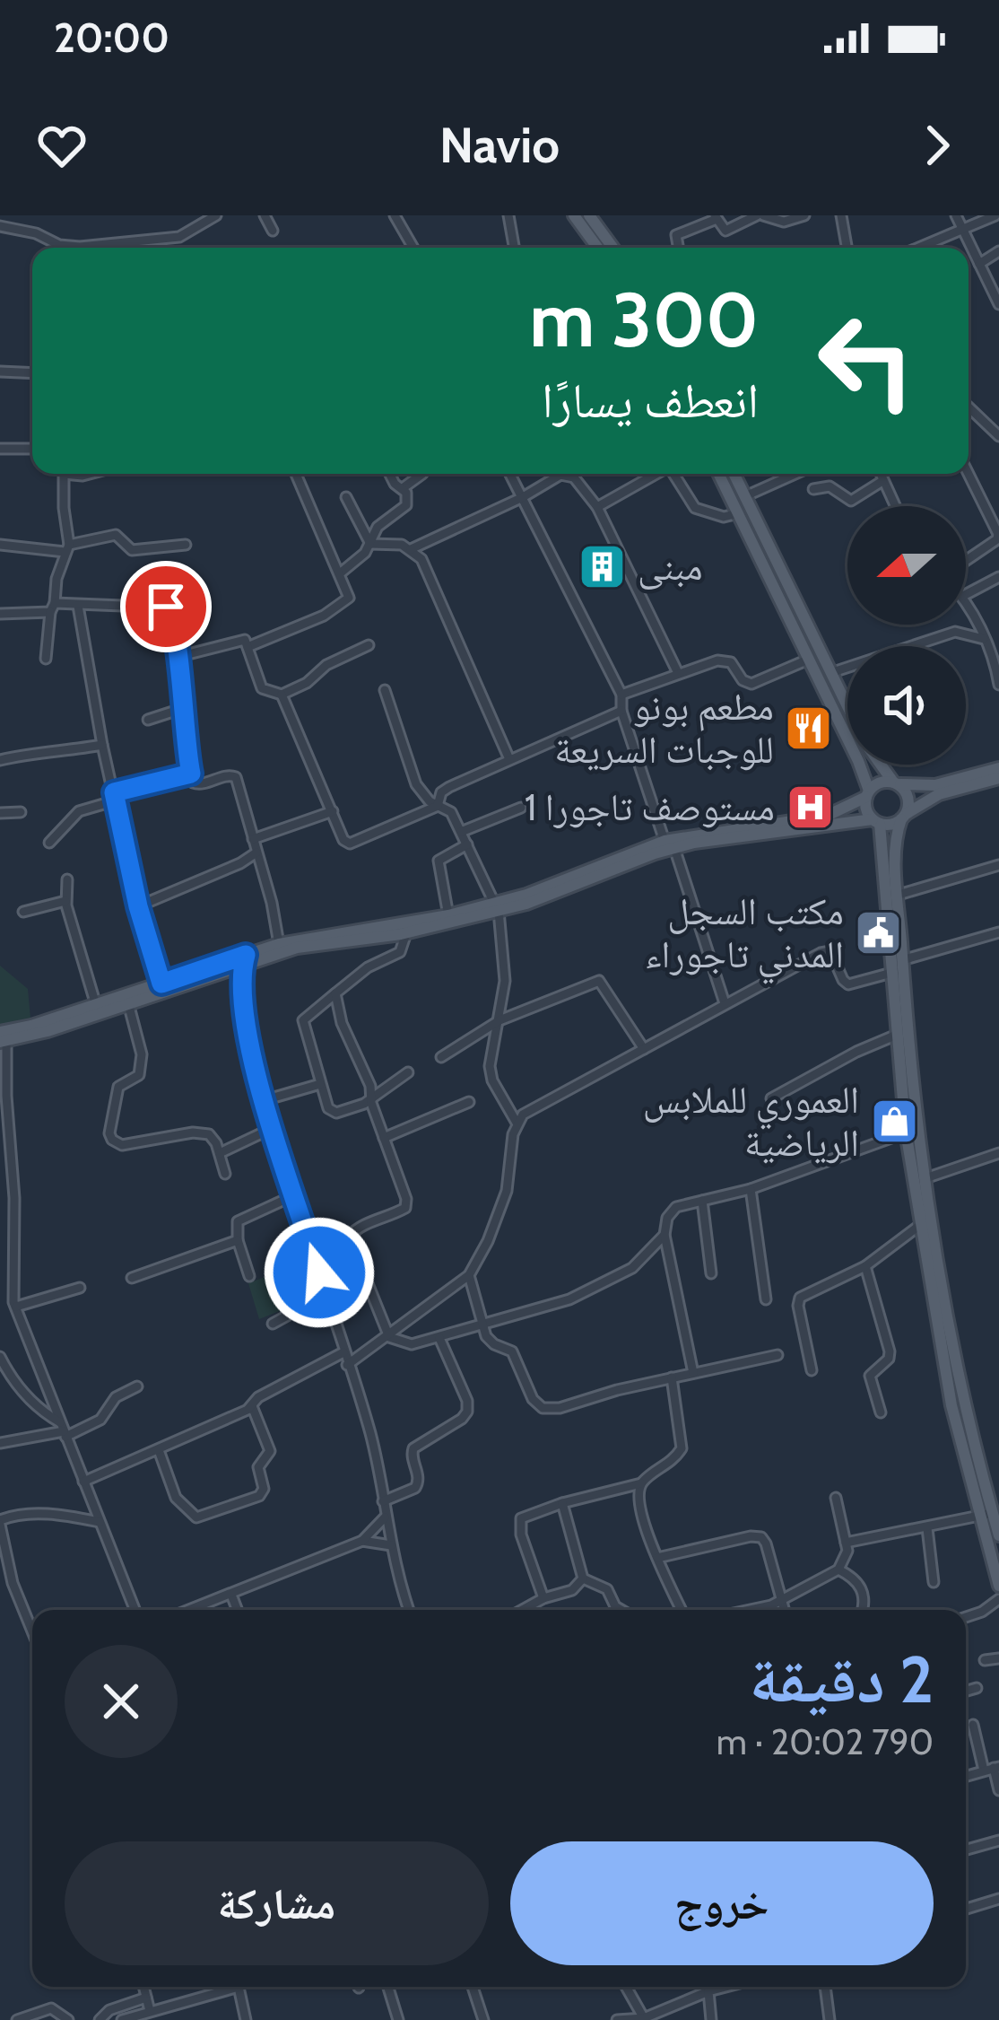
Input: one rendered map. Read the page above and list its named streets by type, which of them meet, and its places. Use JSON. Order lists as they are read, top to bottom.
{
  "places": {
    "building": ["مبنى"],
    "restaurant": ["مطعم بونو للوجبات السريعة"],
    "hospital": ["مستوصف تاجورا 1"],
    "public building": ["مكتب السجل المدني تاجوراء"],
    "shop": ["العموري للملابس الرياضية"]
  },
  "north": "left",
  "page": {
    "status": "20:00",
    "header": "Navio",
    "turn": ["300 m", "انعطف يسارًا"],
    "heading": ["2 دقيقة", "790 m · 20:02"],
    "buttons": ["خروج", "مشاركة"]
  }
}
